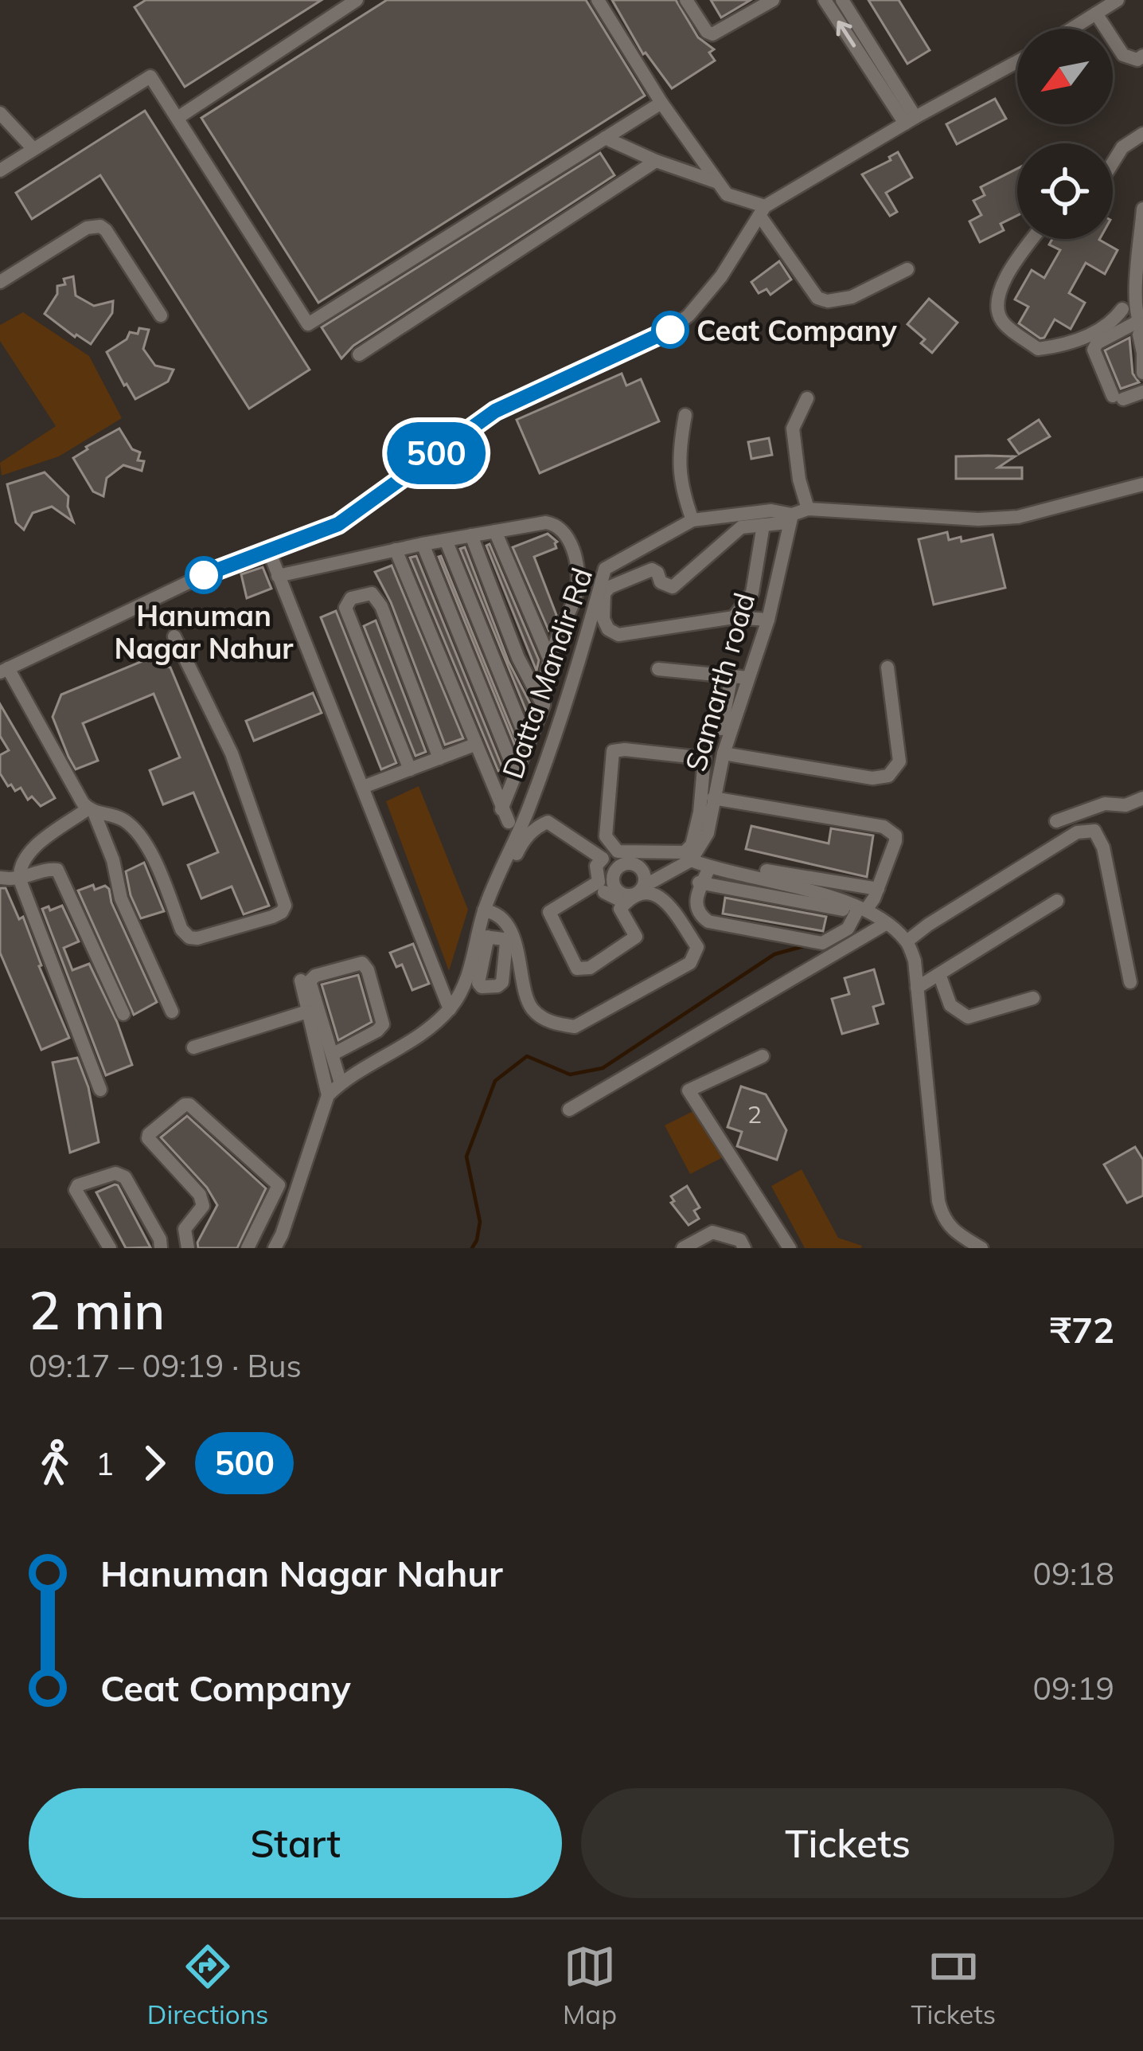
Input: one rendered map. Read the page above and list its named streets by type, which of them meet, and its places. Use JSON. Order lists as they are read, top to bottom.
{
  "streets": {
    "street": ["Datta Mandir Rd", "Samarth road"]
  },
  "crossings": [
    ["Datta Mandir Rd", "Samarth road"]
  ],
  "places": ["Ceat Company", "Hanuman Nagar Nahur"],
  "lines": ["bus line 500"],
  "house_numbers": ["2"],
  "north": "bottom left",
  "page": {
    "on_map": "500",
    "heading": ["2 min", "09:17 – 09:19 · Bus", "₹72"],
    "legs": ["1", "500"],
    "list": [
      {
        "name": "Hanuman Nagar Nahur",
        "value": "09:18"
      },
      {
        "name": "Ceat Company",
        "value": "09:19"
      }
    ],
    "buttons": ["Start", "Tickets"],
    "tabs": ["Directions", "Map", "Tickets"]
  }
}
